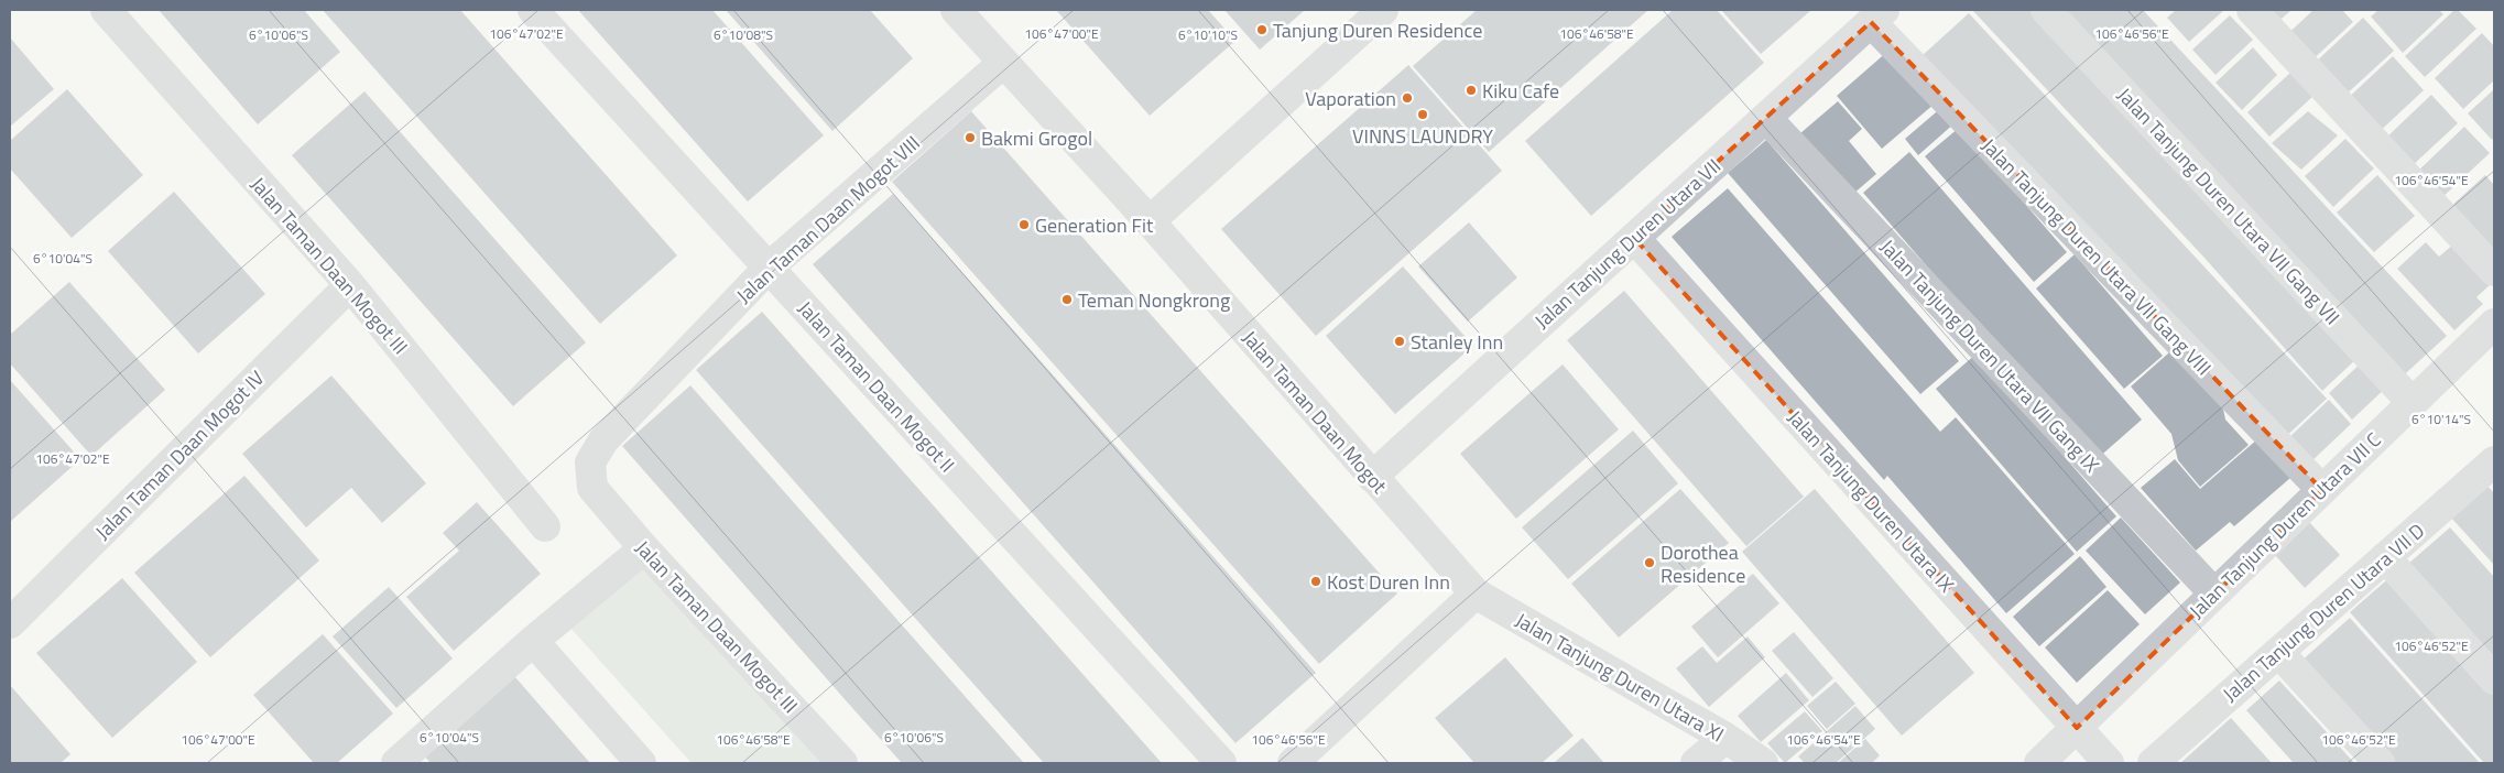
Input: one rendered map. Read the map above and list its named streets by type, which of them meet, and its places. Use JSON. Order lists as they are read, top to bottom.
{
  "streets": {
    "street": [
      "Jalan Tanjung Duren Utara VII Gang VII",
      "Jalan Taman Daan Mogot VIII",
      "Jalan Tanjung Duren Utara VII",
      "Jalan Tanjung Duren Utara VII Gang VIII",
      "Jalan Taman Daan Mogot III",
      "Jalan Tanjung Duren Utara VII Gang IX",
      "Jalan Taman Daan Mogot II",
      "Jalan Taman Daan Mogot",
      "Jalan Taman Daan Mogot IV",
      "Jalan Tanjung Duren Utara IX",
      "Jalan Tanjung Duren Utara VII C",
      "Jalan Tanjung Duren Utara VII D",
      "Jalan Tanjung Duren Utara XI"
    ]
  },
  "crossings": [
    ["Jalan Tanjung Duren Utara VII Gang VII", "Jalan Tanjung Duren Utara VII C"],
    ["Jalan Taman Daan Mogot VIII", "Jalan Taman Daan Mogot III"],
    ["Jalan Taman Daan Mogot VIII", "Jalan Taman Daan Mogot II"],
    ["Jalan Taman Daan Mogot VIII", "Jalan Taman Daan Mogot"],
    ["Jalan Tanjung Duren Utara VII", "Jalan Tanjung Duren Utara VII Gang VIII"],
    ["Jalan Tanjung Duren Utara VII", "Jalan Tanjung Duren Utara VII Gang IX"],
    ["Jalan Tanjung Duren Utara VII", "Jalan Taman Daan Mogot"],
    ["Jalan Tanjung Duren Utara VII", "Jalan Tanjung Duren Utara IX"],
    ["Jalan Tanjung Duren Utara VII Gang VIII", "Jalan Tanjung Duren Utara VII C"],
    ["Jalan Taman Daan Mogot III", "Jalan Taman Daan Mogot IV"],
    ["Jalan Tanjung Duren Utara VII Gang IX", "Jalan Tanjung Duren Utara VII C"],
    ["Jalan Taman Daan Mogot", "Jalan Tanjung Duren Utara XI"],
    ["Jalan Tanjung Duren Utara IX", "Jalan Tanjung Duren Utara VII C"]
  ],
  "places": [
    "Tanjung Duren Residence",
    "Kiku Cafe",
    "Vaporation",
    "VINNS LAUNDRY",
    "Bakmi Grogol",
    "Generation Fit",
    "Teman Nongkrong",
    "Stanley Inn",
    "Dorothea Residence",
    "Kost Duren Inn"
  ],
  "coordinates": [
    "106°47'02\"E",
    "106°47'00\"E",
    "106°46'58\"E",
    "106°46'56\"E",
    "6°10'06\"S",
    "6°10'08\"S",
    "6°10'10\"S",
    "106°46'54\"E",
    "6°10'04\"S",
    "6°10'14\"S",
    "106°46'52\"E"
  ]
}
